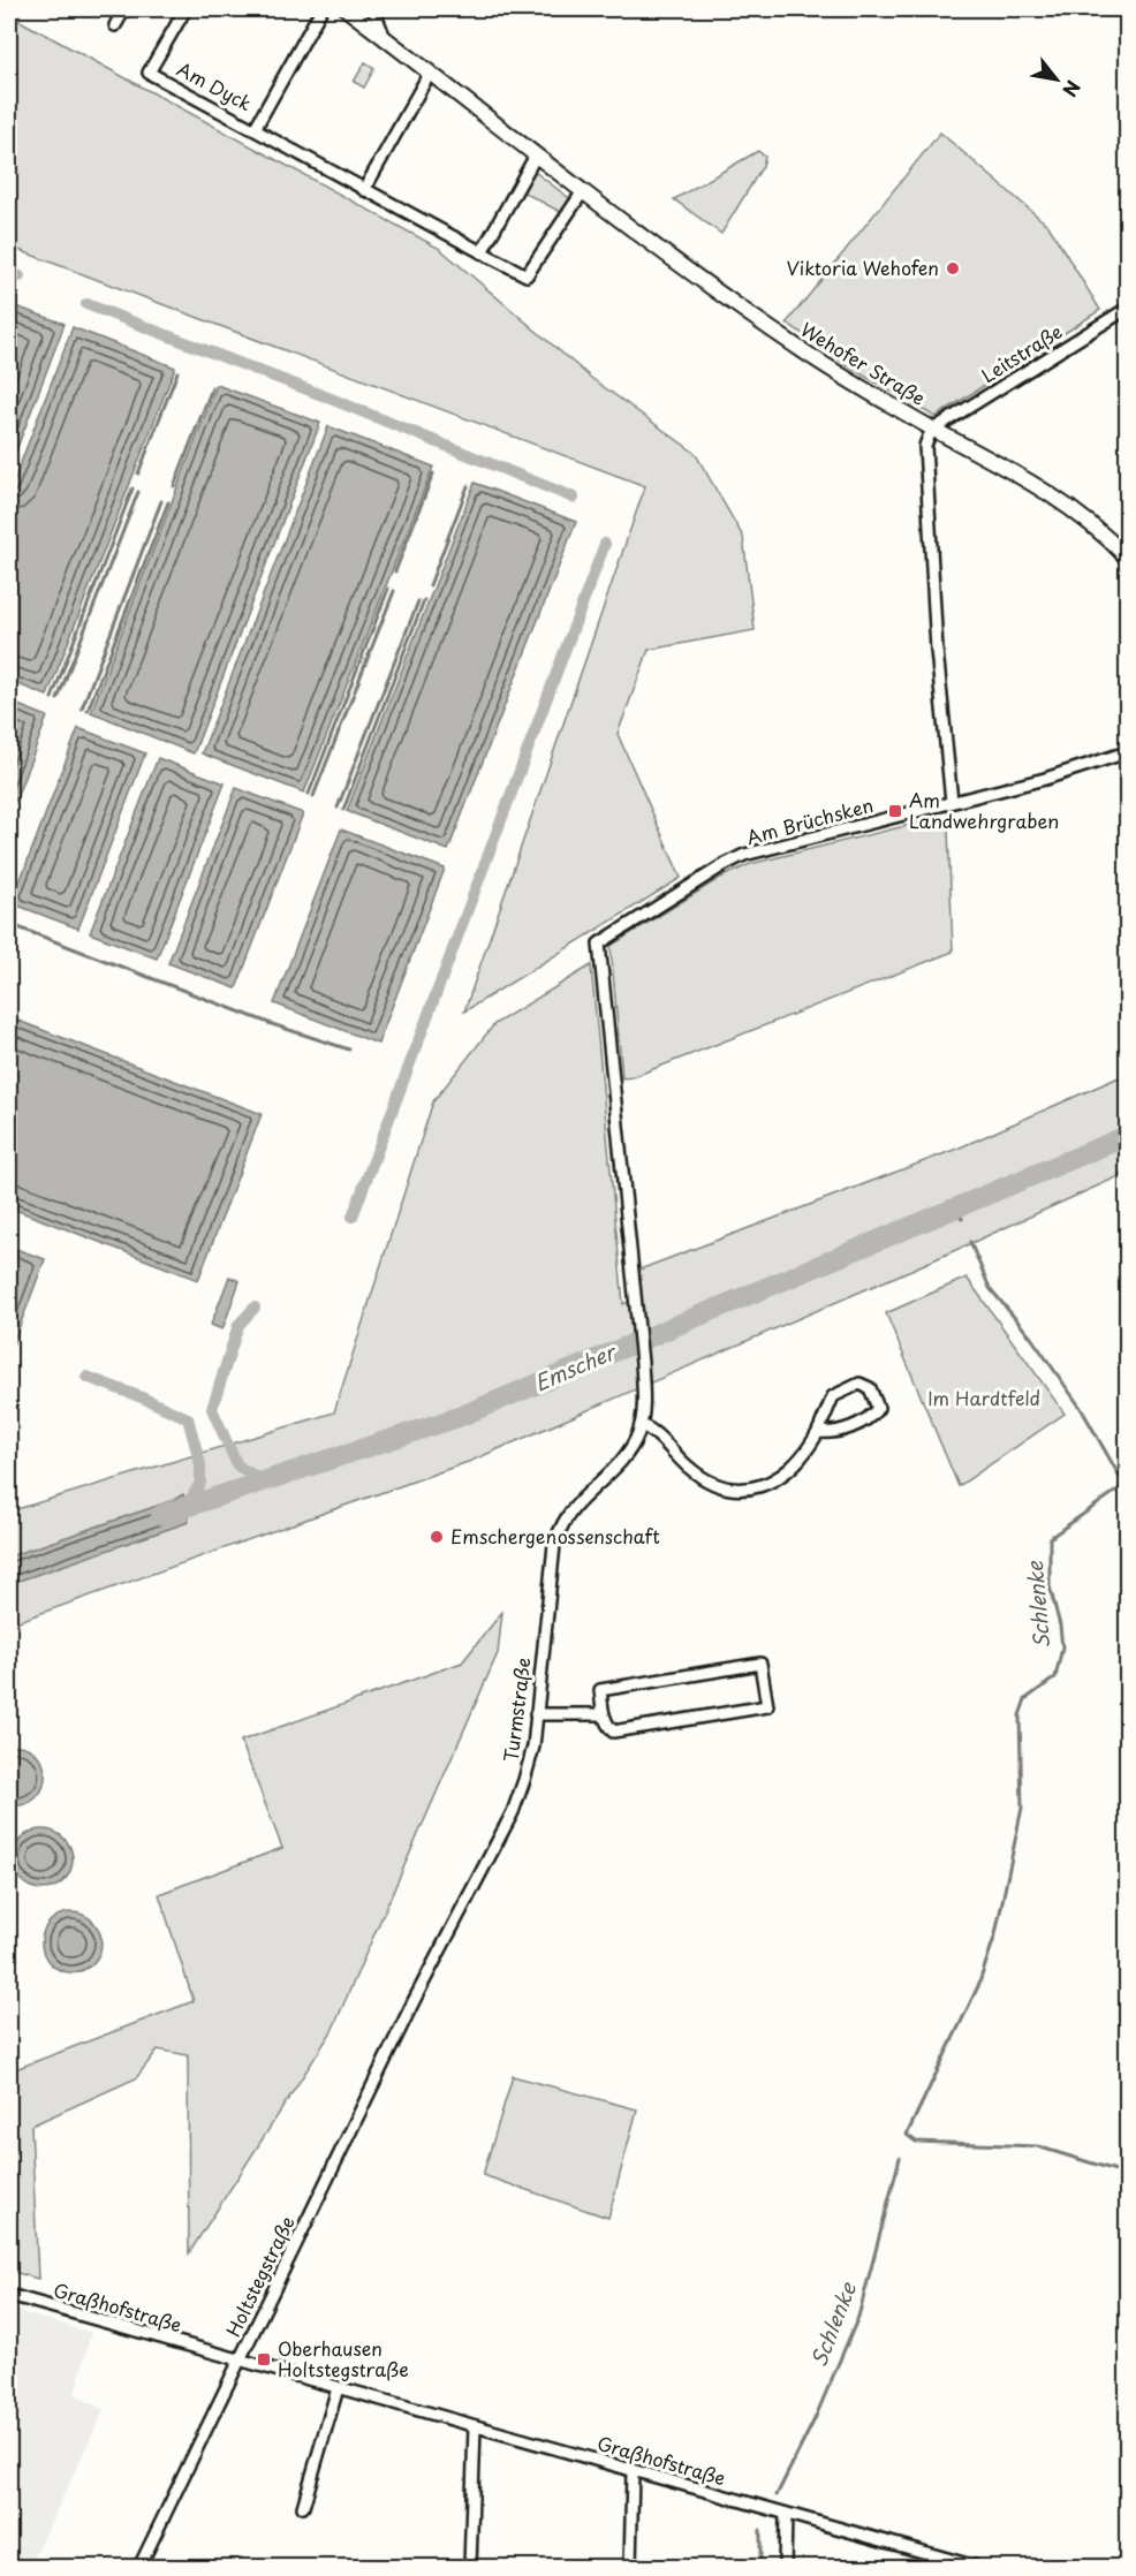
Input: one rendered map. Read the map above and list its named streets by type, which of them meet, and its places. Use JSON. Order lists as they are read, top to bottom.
{
  "streets": {
    "main road": ["Wehofer Straße"],
    "street": [
      "Am Dyck",
      "Leitstraße",
      "Am Brüchsken",
      "Turmstraße",
      "Holtstegstraße",
      "Graßhofstraße"
    ]
  },
  "crossings": [
    ["Am Dyck", "Wehofer Straße"],
    ["Leitstraße", "Wehofer Straße"],
    ["Am Brüchsken", "Turmstraße"],
    ["Turmstraße", "Holtstegstraße"],
    ["Holtstegstraße", "Graßhofstraße"]
  ],
  "water": ["Emscher", "Schlenke"],
  "parks": ["Im Hardtfeld"],
  "places": {
    "other": ["Viktoria Wehofen", "Emschergenossenschaft"],
    "transit": ["Am Landwehrgraben", "Oberhausen Holtstegstraße"]
  },
  "north": "bottom right"
}
